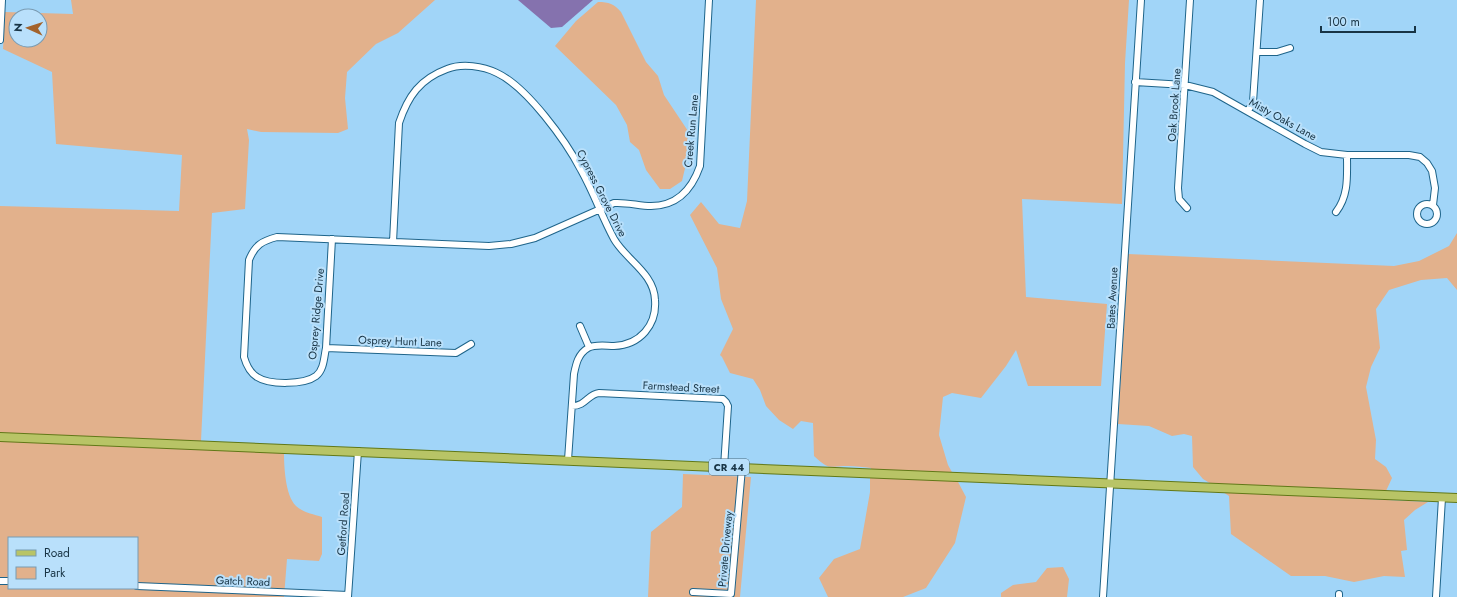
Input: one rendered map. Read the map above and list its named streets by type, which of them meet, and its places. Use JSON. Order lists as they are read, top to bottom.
{
  "streets": {
    "main road": ["CR 44"],
    "street": [
      "Oak Brook Lane",
      "Misty Oaks Lane",
      "Creek Run Lane",
      "Cypress Grove Drive",
      "Bates Avenue",
      "Osprey Ridge Drive",
      "Osprey Hunt Lane",
      "Farmstead Street",
      "Getford Road",
      "Private Driveway",
      "Gatch Road"
    ]
  },
  "crossings": [
    ["Oak Brook Lane", "Misty Oaks Lane"],
    ["Misty Oaks Lane", "Bates Avenue"],
    ["Creek Run Lane", "Cypress Grove Drive"],
    ["Creek Run Lane", "Osprey Ridge Drive"],
    ["Cypress Grove Drive", "Osprey Ridge Drive"],
    ["Bates Avenue", "CR 44"],
    ["Osprey Ridge Drive", "Osprey Hunt Lane"],
    ["Farmstead Street", "CR 44"],
    ["CR 44", "Getford Road"],
    ["CR 44", "Private Driveway"],
    ["Getford Road", "Gatch Road"]
  ],
  "legend": ["Road", "Park"],
  "scale_bar": "100 m",
  "north": "left"
}
